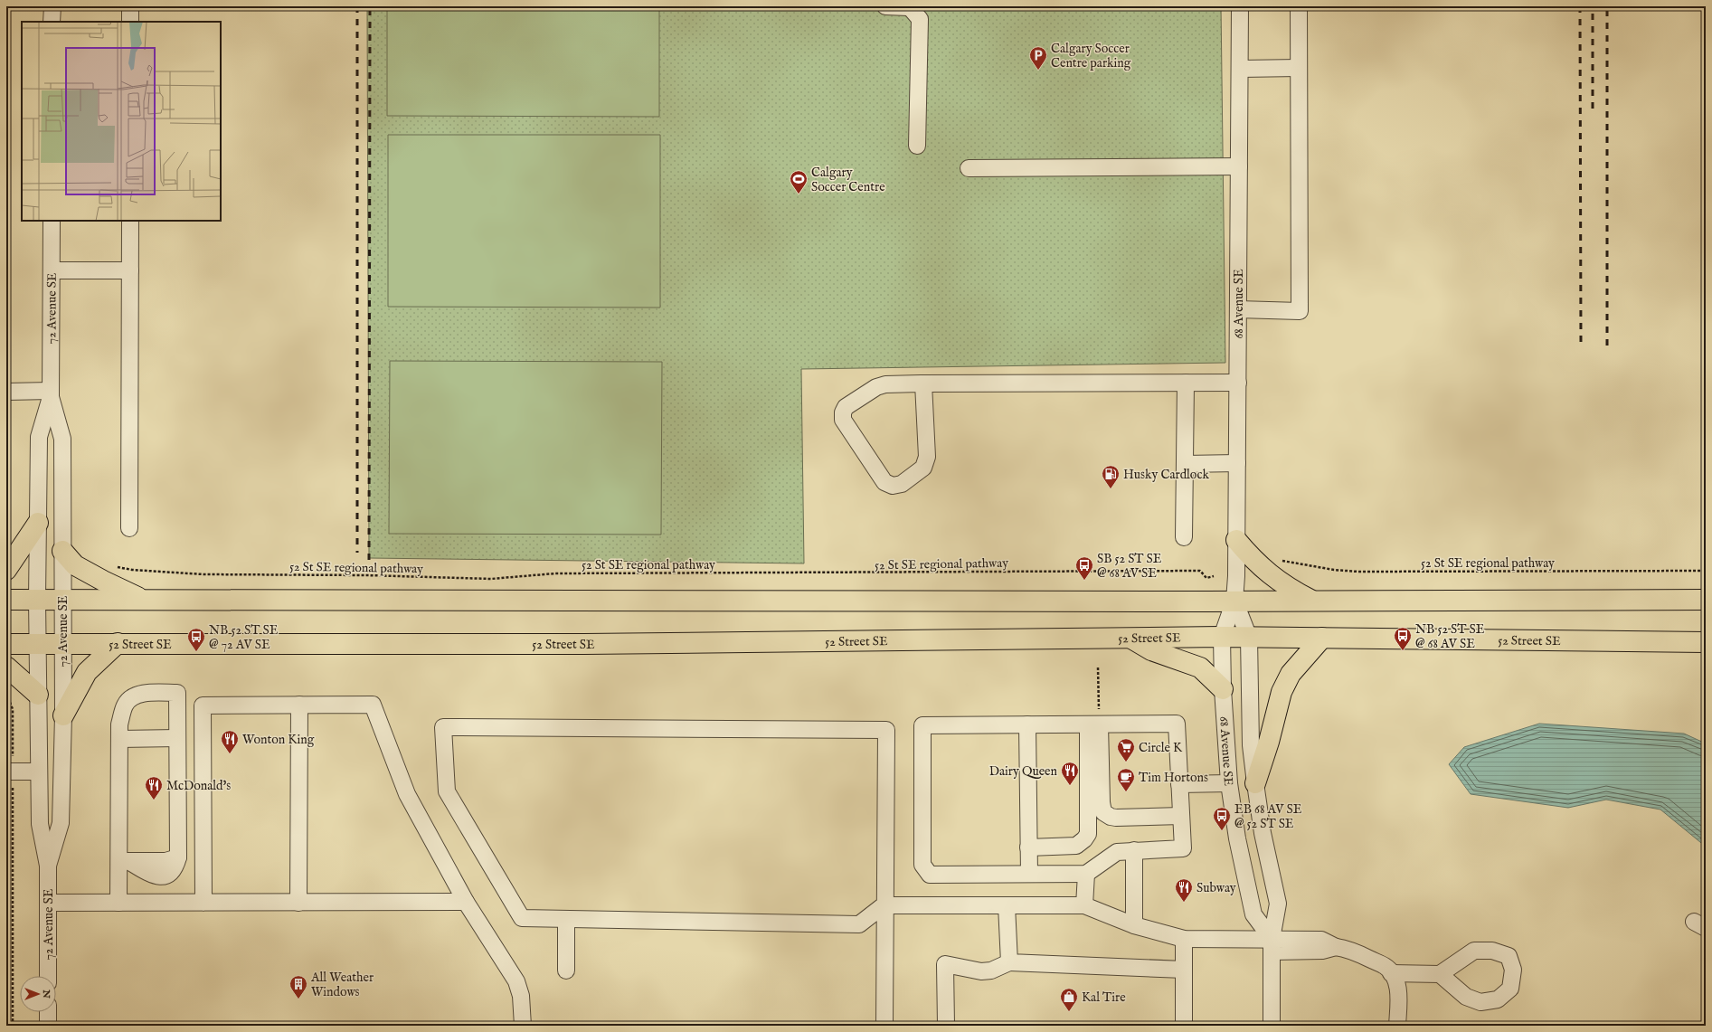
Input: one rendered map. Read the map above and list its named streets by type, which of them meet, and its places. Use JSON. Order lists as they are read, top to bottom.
{
  "streets": {
    "main road": ["52 Street SE"],
    "street": ["68 Avenue SE", "72 Avenue SE"],
    "path": ["52 St SE regional pathway"]
  },
  "crossings": [
    ["68 Avenue SE", "52 Street SE"],
    ["72 Avenue SE", "52 Street SE"]
  ],
  "places": {
    "parking": ["Calgary Soccer Centre parking"],
    "sports": ["Calgary Soccer Centre"],
    "fuel station": ["Husky Cardlock"],
    "bus stop": [
      "SB 52 ST SE @ 68 AV SE",
      "NB 52 ST SE @ 68 AV SE",
      "NB 52 ST SE @ 72 AV SE",
      "EB 68 AV SE @ 52 ST SE"
    ],
    "restaurant": [
      "Wonton King",
      "Dairy Queen",
      "McDonald's",
      "Subway"
    ],
    "supermarket": ["Circle K"],
    "cafe": ["Tim Hortons"],
    "building": ["All Weather Windows"],
    "shop": ["Kal Tire"]
  },
  "north": "right"
}
